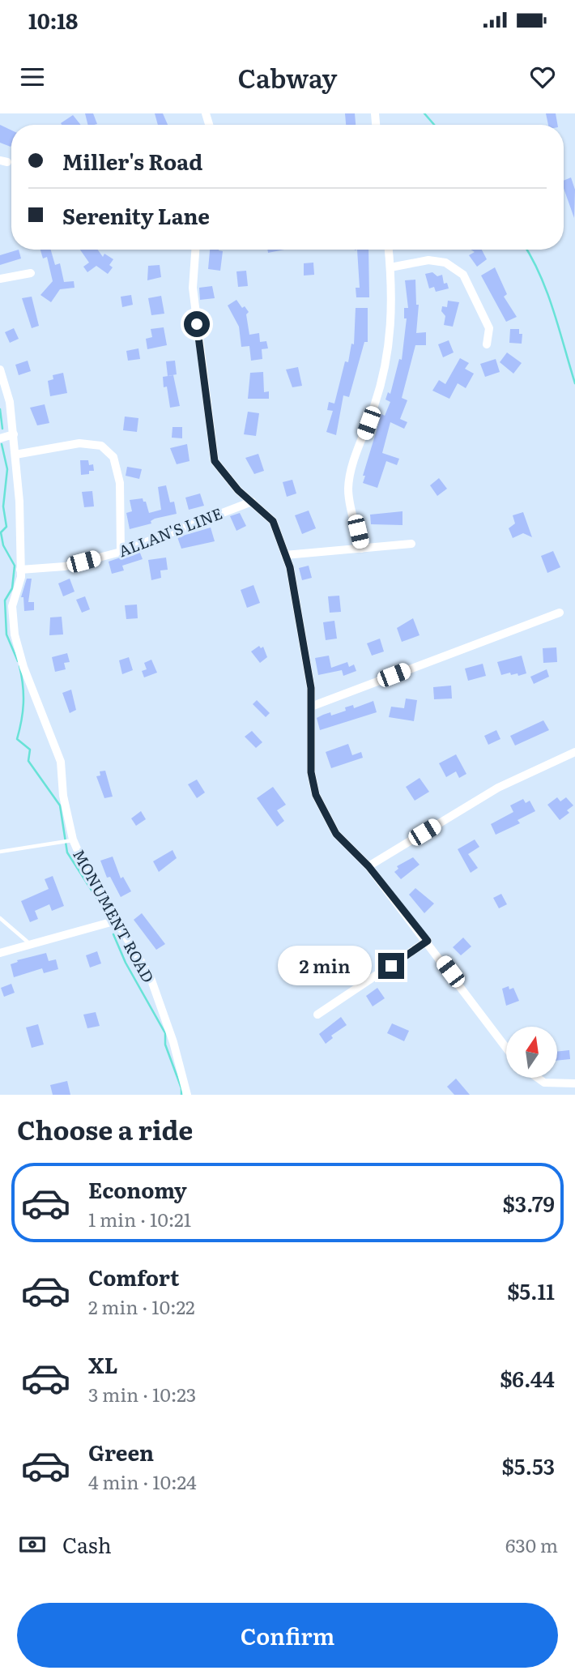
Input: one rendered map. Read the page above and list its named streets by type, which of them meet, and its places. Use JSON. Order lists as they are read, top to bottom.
{
  "streets": {
    "street": ["ALLAN'S LINE", "MONUMENT ROAD"]
  },
  "crossings": [
    ["ALLAN'S LINE", "MONUMENT ROAD"]
  ],
  "north": "top",
  "page": {
    "status": "10:18",
    "header": "Cabway",
    "banner": ["Miller's Road", "Serenity Lane"],
    "bubble": "2 min",
    "heading": "Choose a ride",
    "list": [
      {
        "name": "Economy",
        "note": "1 min · 10:21",
        "value": "$3.79"
      },
      {
        "name": "Comfort",
        "note": "2 min · 10:22",
        "value": "$5.11"
      },
      {
        "name": "XL",
        "note": "3 min · 10:23",
        "value": "$6.44"
      },
      {
        "name": "Green",
        "note": "4 min · 10:24",
        "value": "$5.53"
      }
    ],
    "pay": ["Cash", "630 m"],
    "buttons": "Confirm"
  }
}
